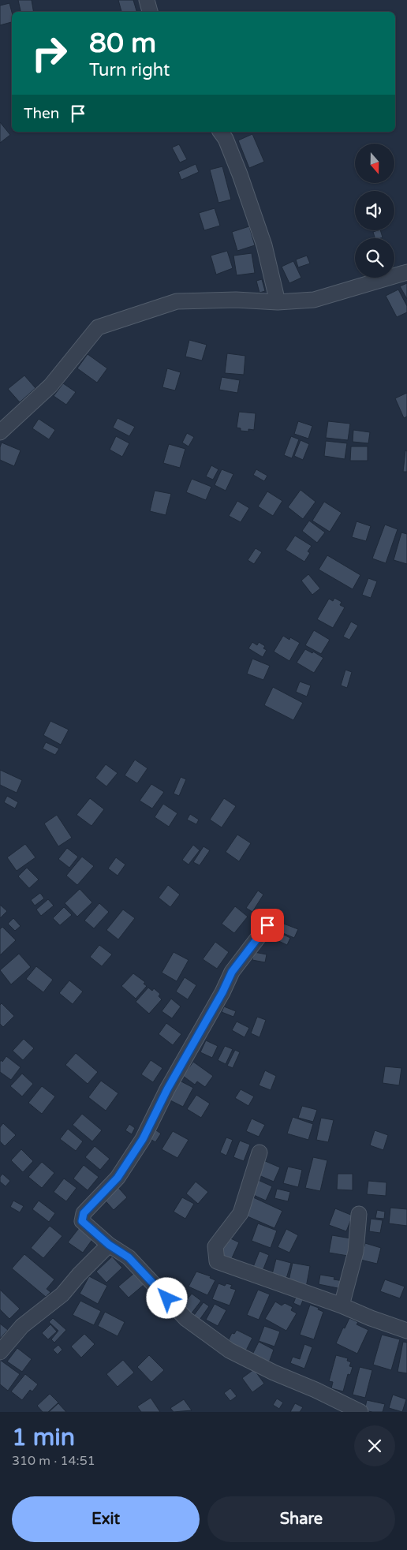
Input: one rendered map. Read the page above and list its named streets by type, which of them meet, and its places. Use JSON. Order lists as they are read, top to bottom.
{
  "north": "bottom",
  "page": {
    "turn": ["80 m", "Turn right"],
    "then": "Then",
    "heading": ["1 min", "310 m · 14:51"],
    "buttons": ["Exit", "Share"]
  }
}
